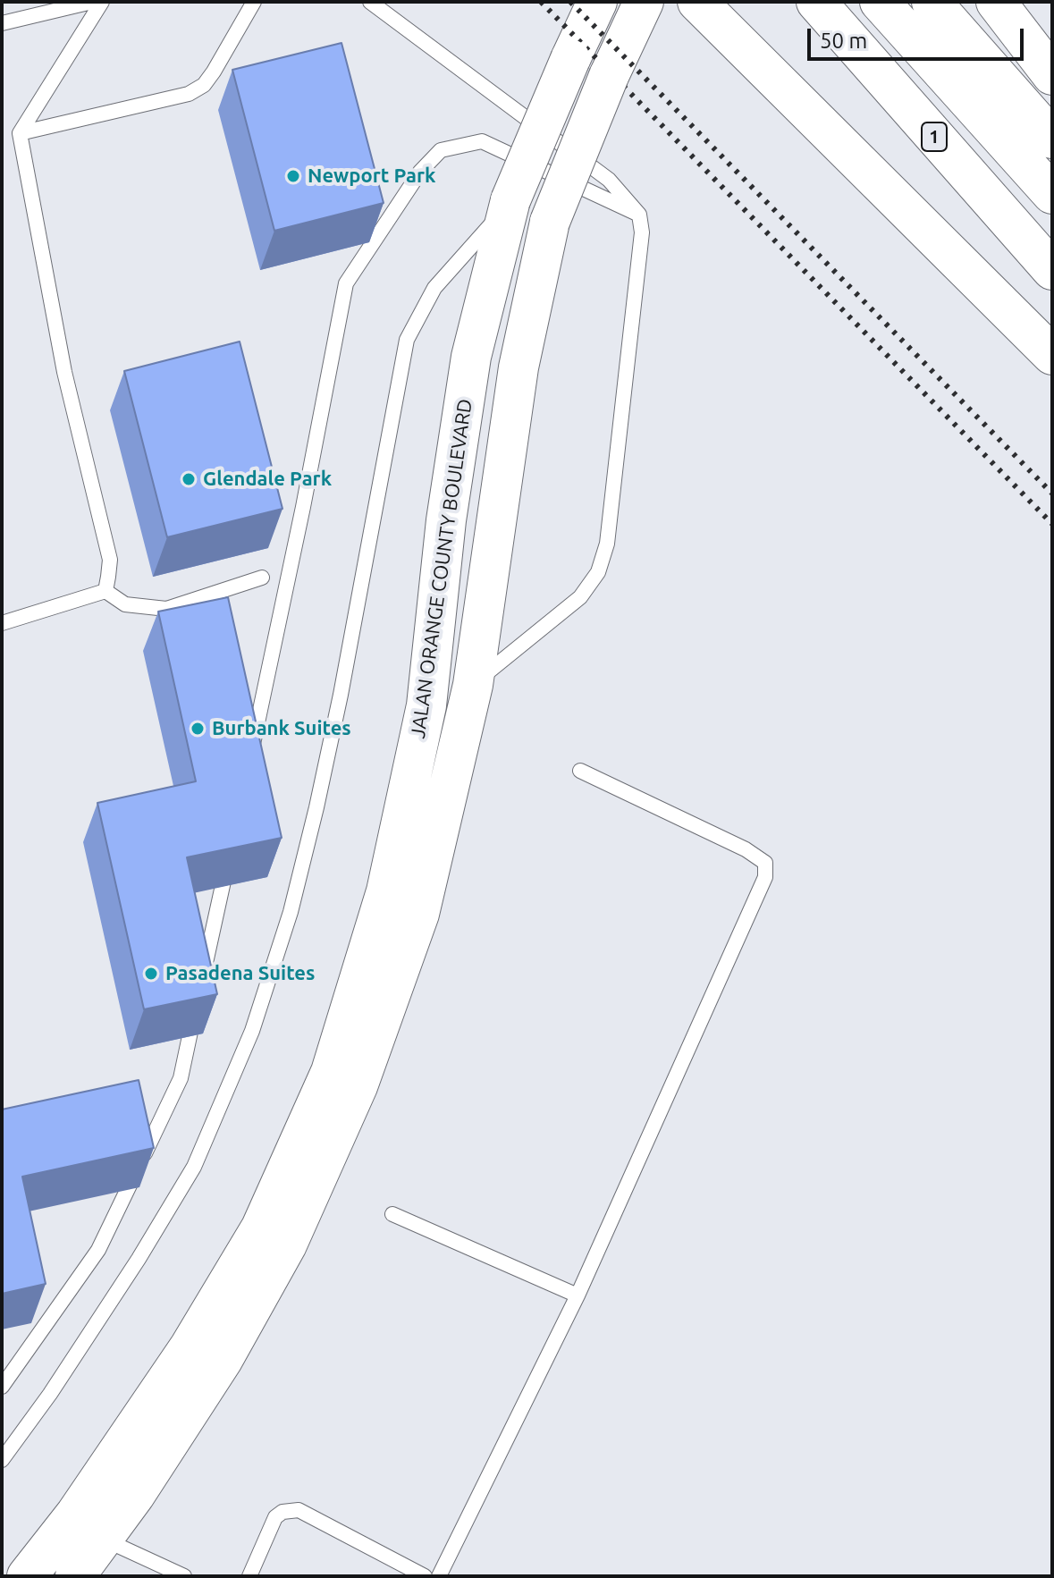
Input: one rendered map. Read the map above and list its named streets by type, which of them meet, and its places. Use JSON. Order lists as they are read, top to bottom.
{
  "streets": {
    "main road": ["1", "JALAN ORANGE COUNTY BOULEVARD"]
  },
  "places": [
    "Newport Park",
    "Glendale Park",
    "Burbank Suites",
    "Pasadena Suites"
  ],
  "scale_bar": "50 m"
}
